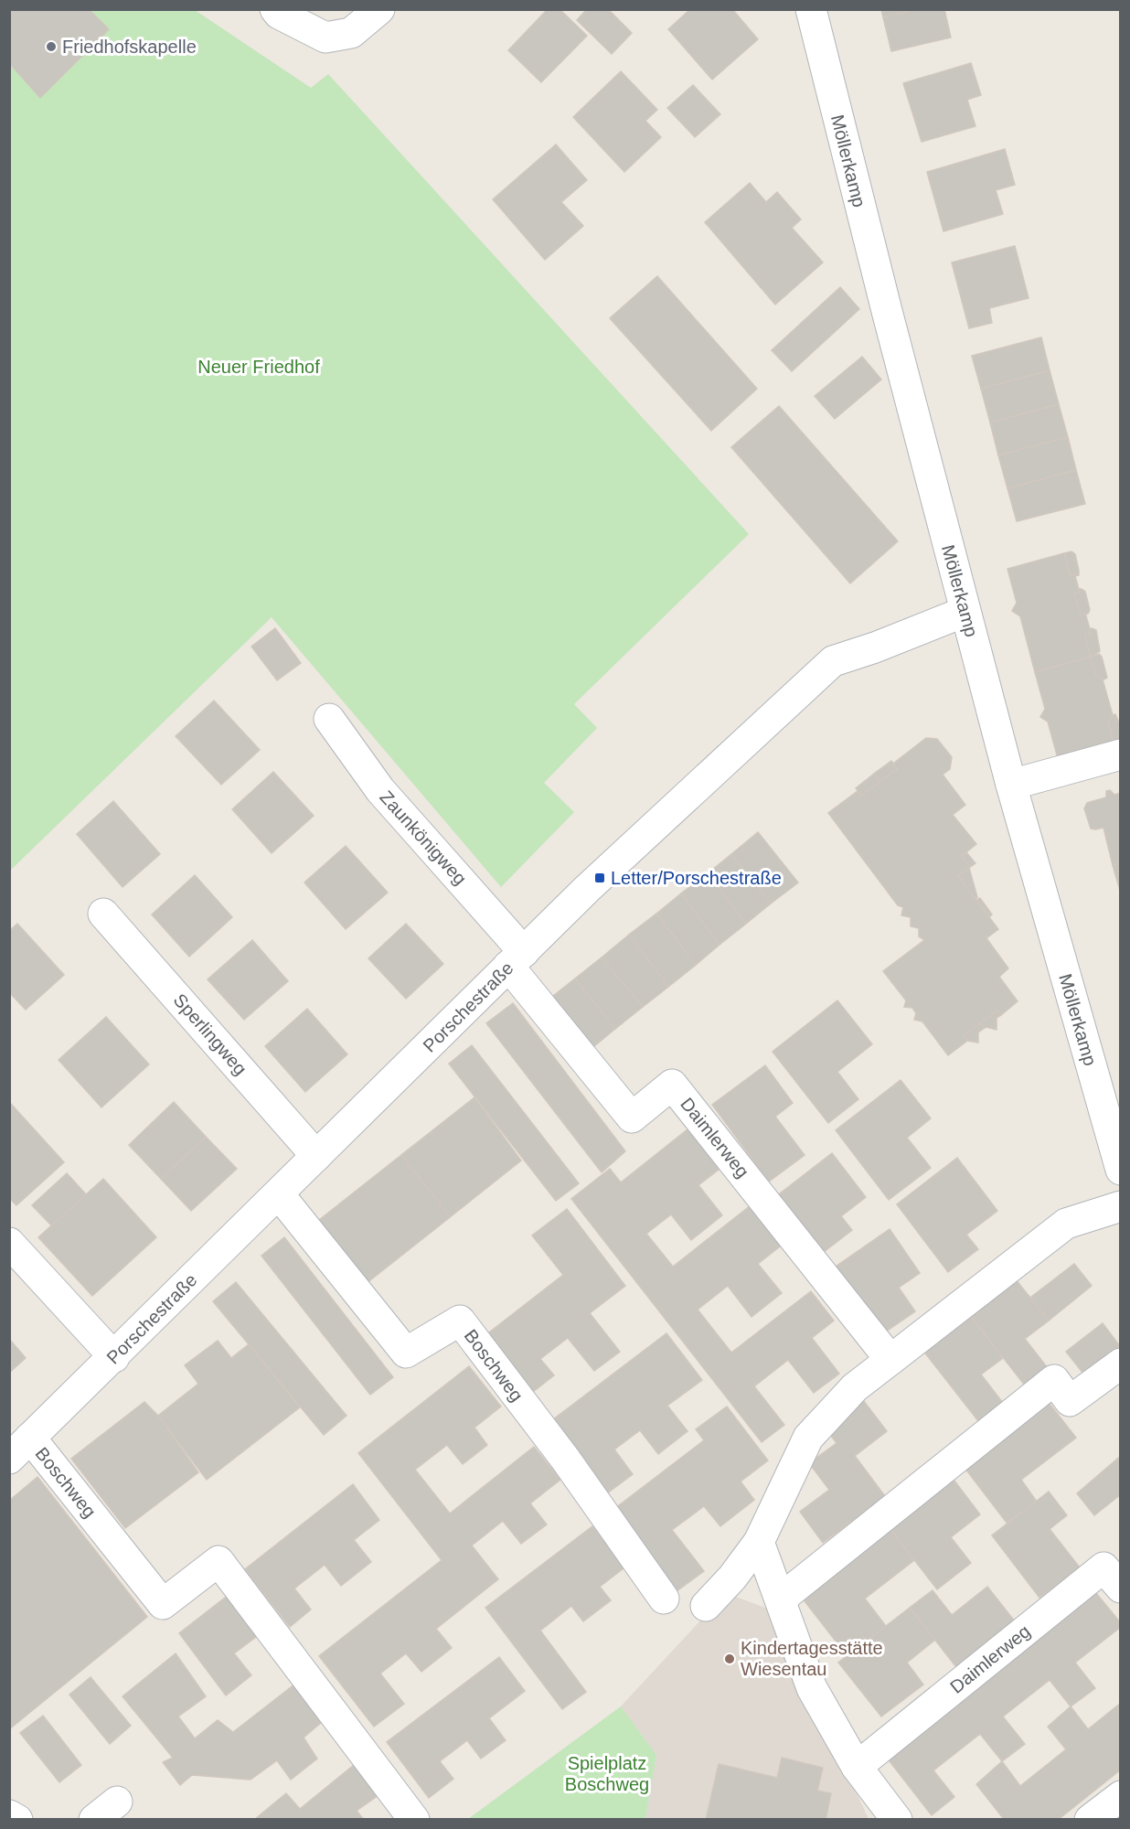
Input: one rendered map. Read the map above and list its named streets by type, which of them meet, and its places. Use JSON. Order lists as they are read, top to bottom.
{
  "streets": {
    "street": [
      "Möllerkamp",
      "Zaunkönigweg",
      "Porschestraße",
      "Sperlingweg",
      "Daimlerweg",
      "Boschweg"
    ]
  },
  "crossings": [
    ["Möllerkamp", "Porschestraße"],
    ["Zaunkönigweg", "Porschestraße"],
    ["Zaunkönigweg", "Daimlerweg"],
    ["Porschestraße", "Sperlingweg"],
    ["Porschestraße", "Daimlerweg"],
    ["Porschestraße", "Boschweg"]
  ],
  "parks": ["Neuer Friedhof", "Spielplatz Boschweg"],
  "places": {
    "other": ["Friedhofskapelle", "Kindertagesstätte Wiesentau"],
    "transit": ["Letter/Porschestraße"]
  }
}
